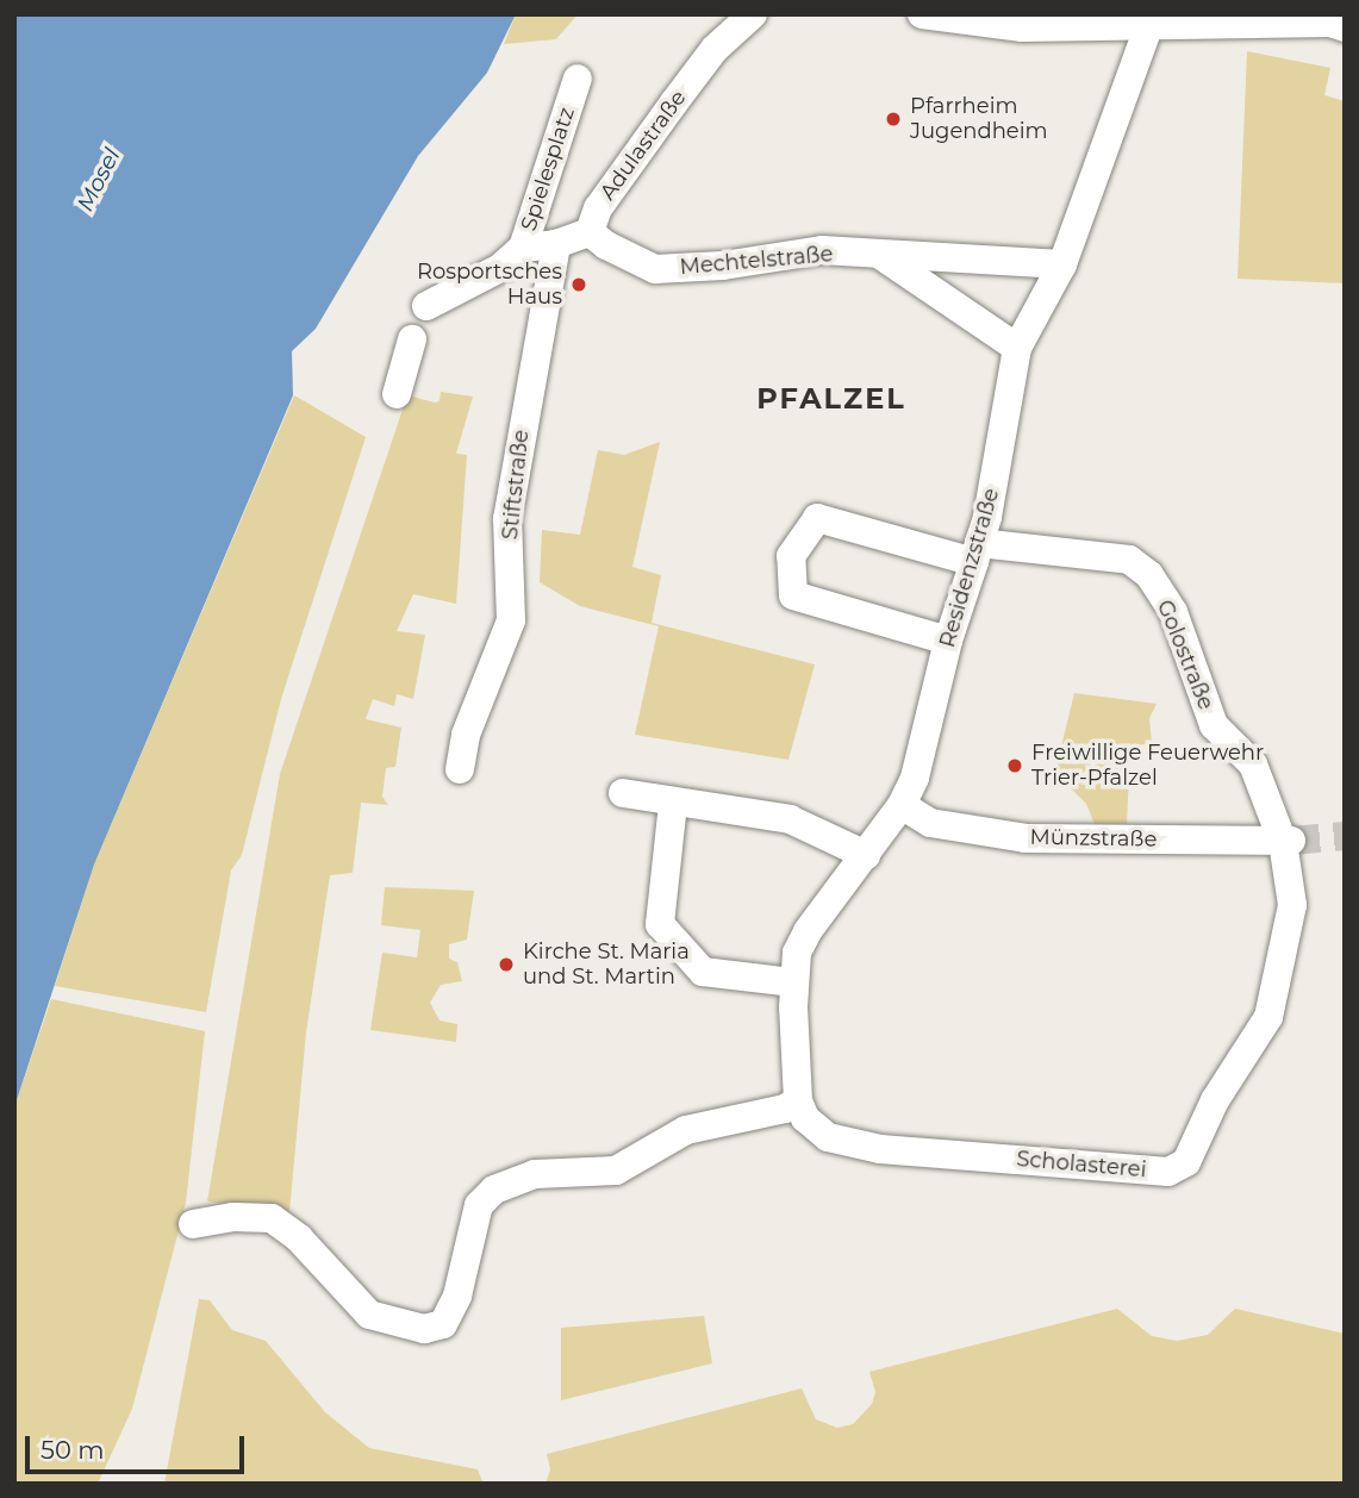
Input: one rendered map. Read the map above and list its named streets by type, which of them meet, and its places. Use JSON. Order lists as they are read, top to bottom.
{
  "streets": {
    "street": [
      "Adulastraße",
      "Spielesplatz",
      "Mechtelstraße",
      "Stiftstraße",
      "Residenzstraße",
      "Golostraße",
      "Münzstraße",
      "Scholasterei"
    ]
  },
  "crossings": [
    ["Adulastraße", "Mechtelstraße"],
    ["Mechtelstraße", "Residenzstraße"],
    ["Residenzstraße", "Golostraße"],
    ["Residenzstraße", "Münzstraße"],
    ["Residenzstraße", "Scholasterei"],
    ["Golostraße", "Münzstraße"],
    ["Golostraße", "Scholasterei"],
    ["Münzstraße", "Scholasterei"]
  ],
  "districts": ["PFALZEL"],
  "water": ["Mosel"],
  "places": [
    "Pfarrheim Jugendheim",
    "Rosportsches Haus",
    "Freiwillige Feuerwehr Trier-Pfalzel",
    "Kirche St. Maria und St. Martin"
  ],
  "scale_bar": "50 m"
}
